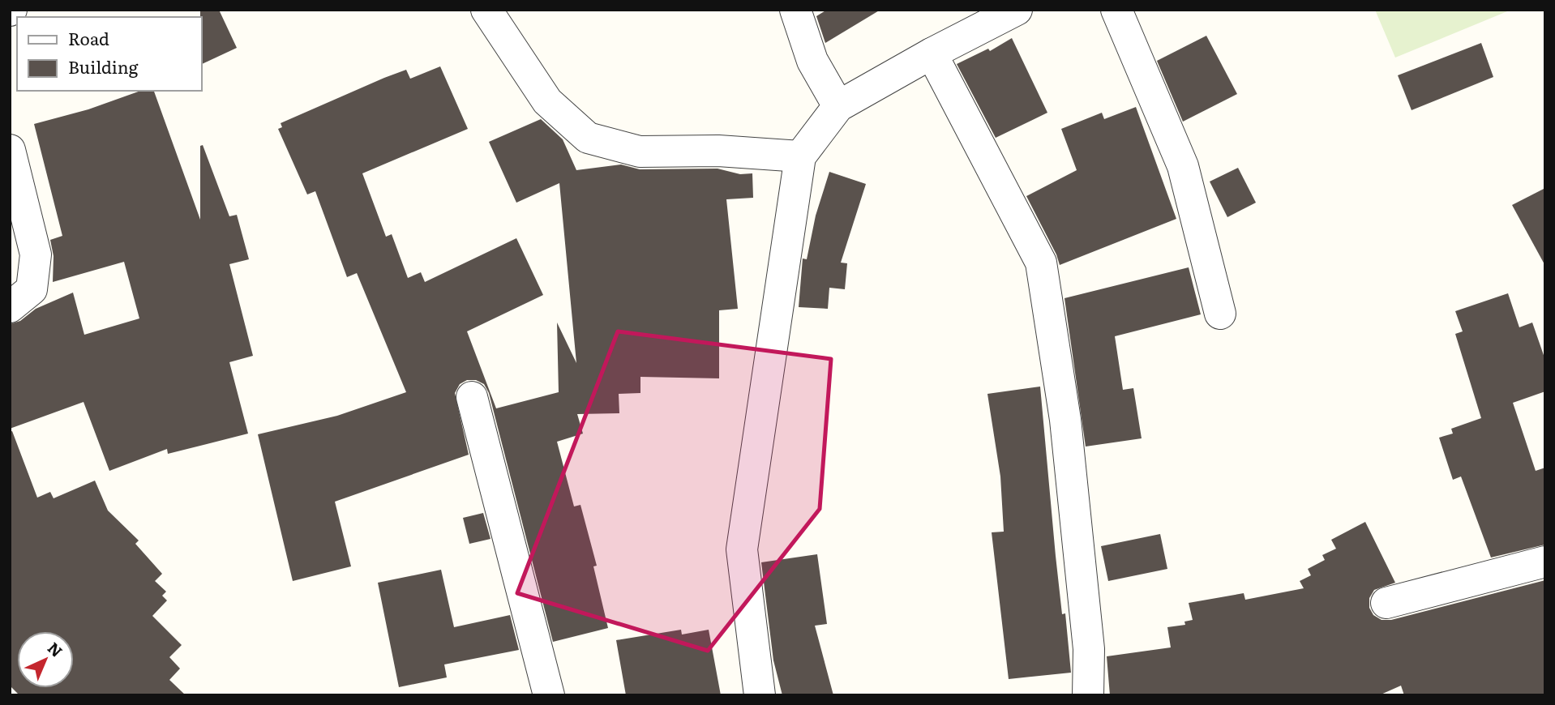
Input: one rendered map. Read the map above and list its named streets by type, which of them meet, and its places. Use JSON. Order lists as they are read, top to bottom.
{
  "legend": ["Road", "Building"],
  "north": "top right"
}
